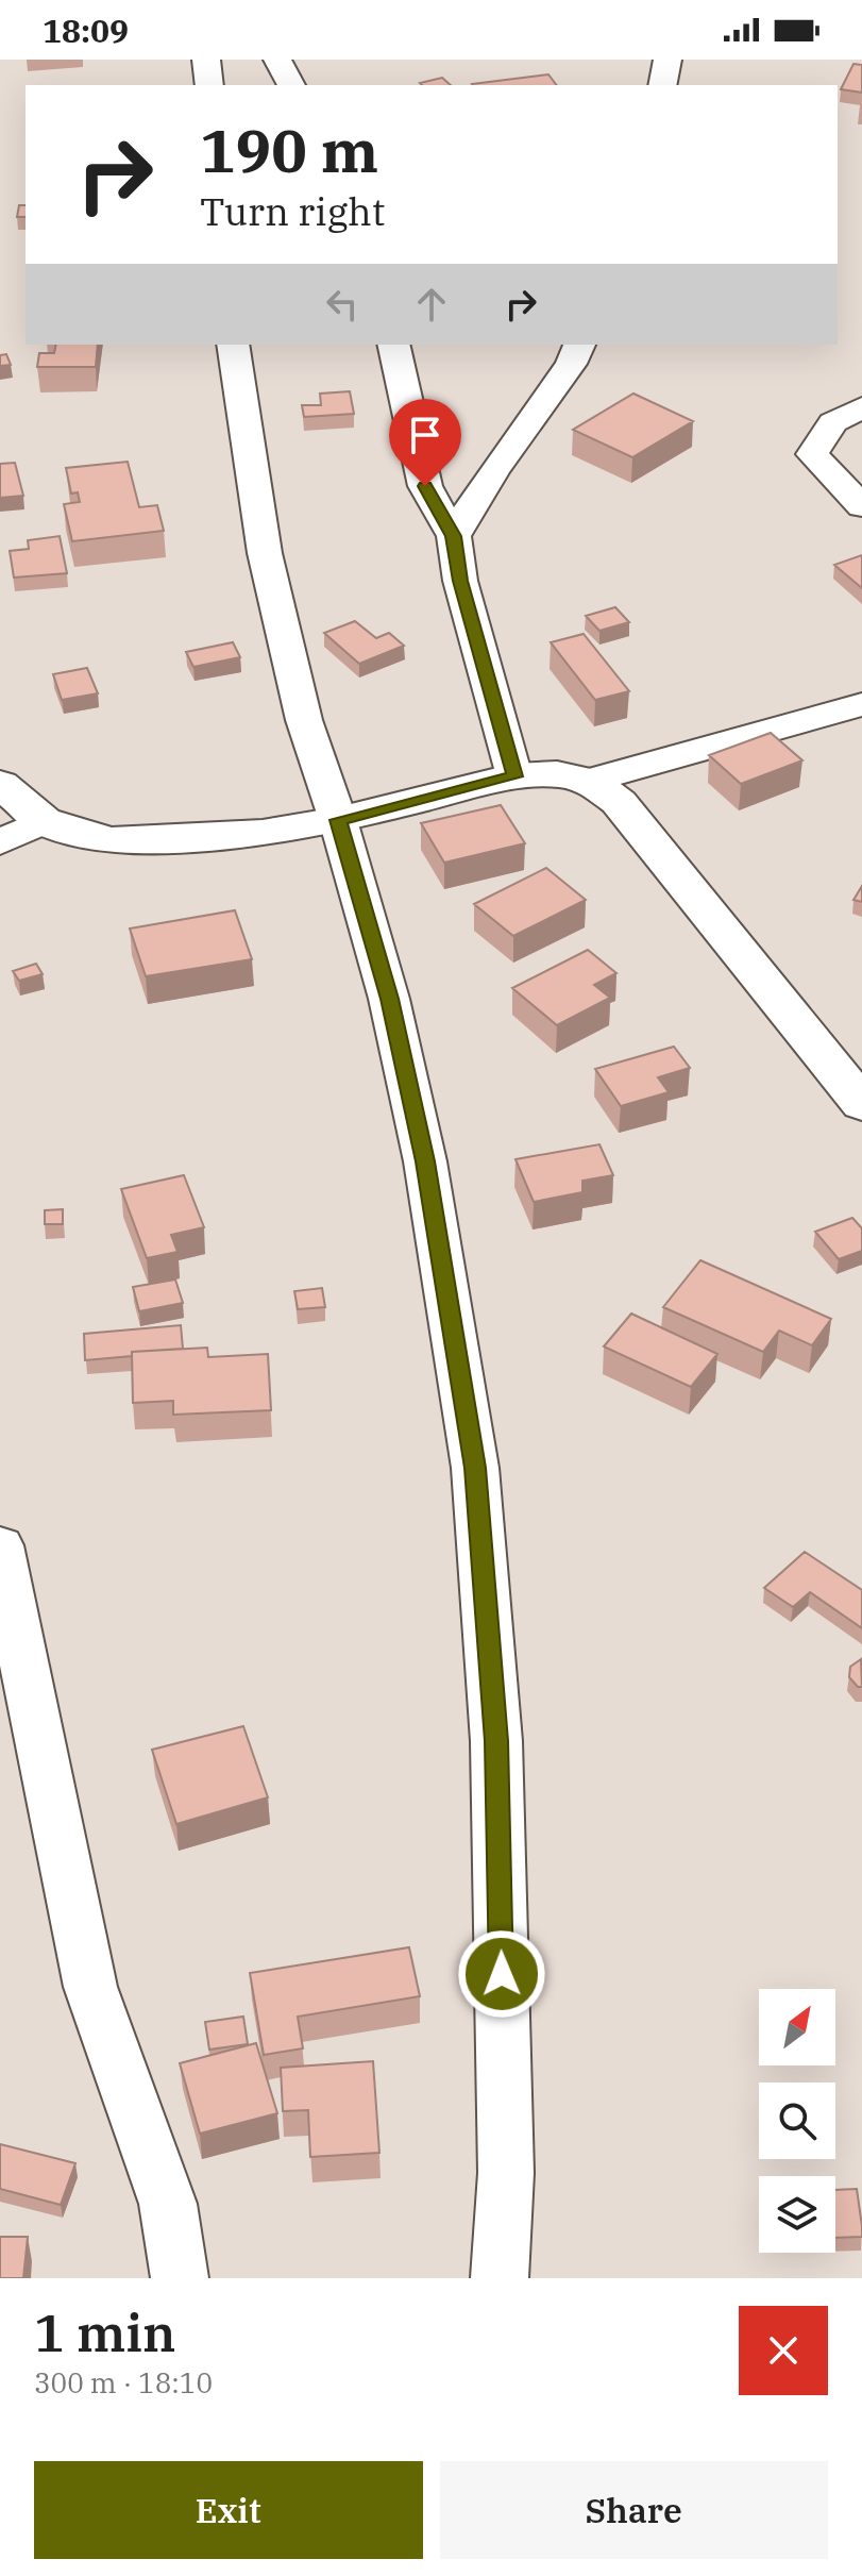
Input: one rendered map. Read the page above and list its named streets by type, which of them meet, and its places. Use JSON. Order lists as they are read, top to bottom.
{
  "north": "top right",
  "page": {
    "status": "18:09",
    "turn": ["190 m", "Turn right"],
    "heading": ["1 min", "300 m · 18:10"],
    "buttons": ["Exit", "Share"]
  }
}
